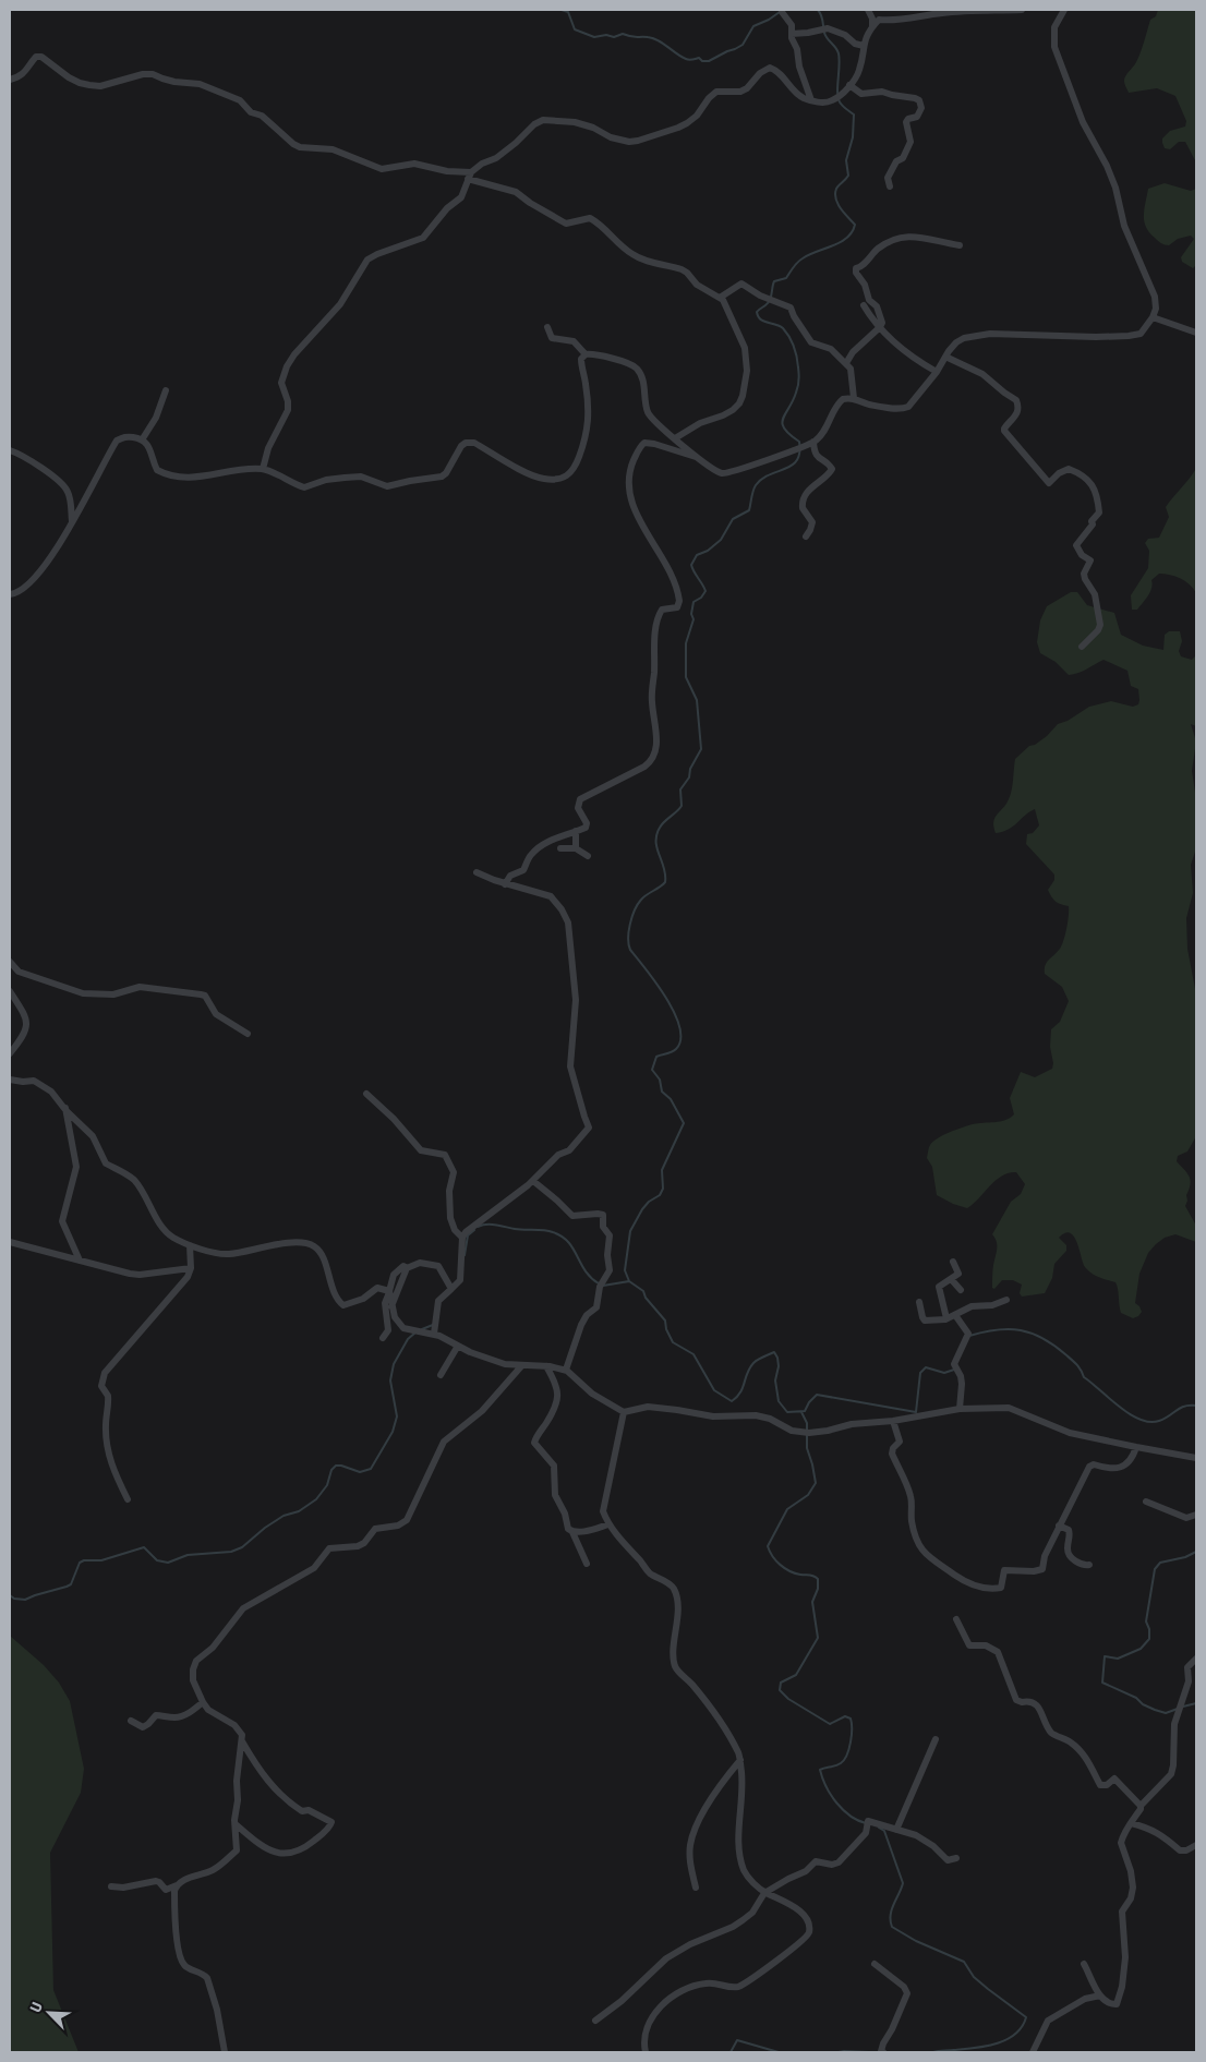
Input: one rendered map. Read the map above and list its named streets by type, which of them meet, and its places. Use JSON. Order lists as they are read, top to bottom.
{
  "north": "top left"
}
